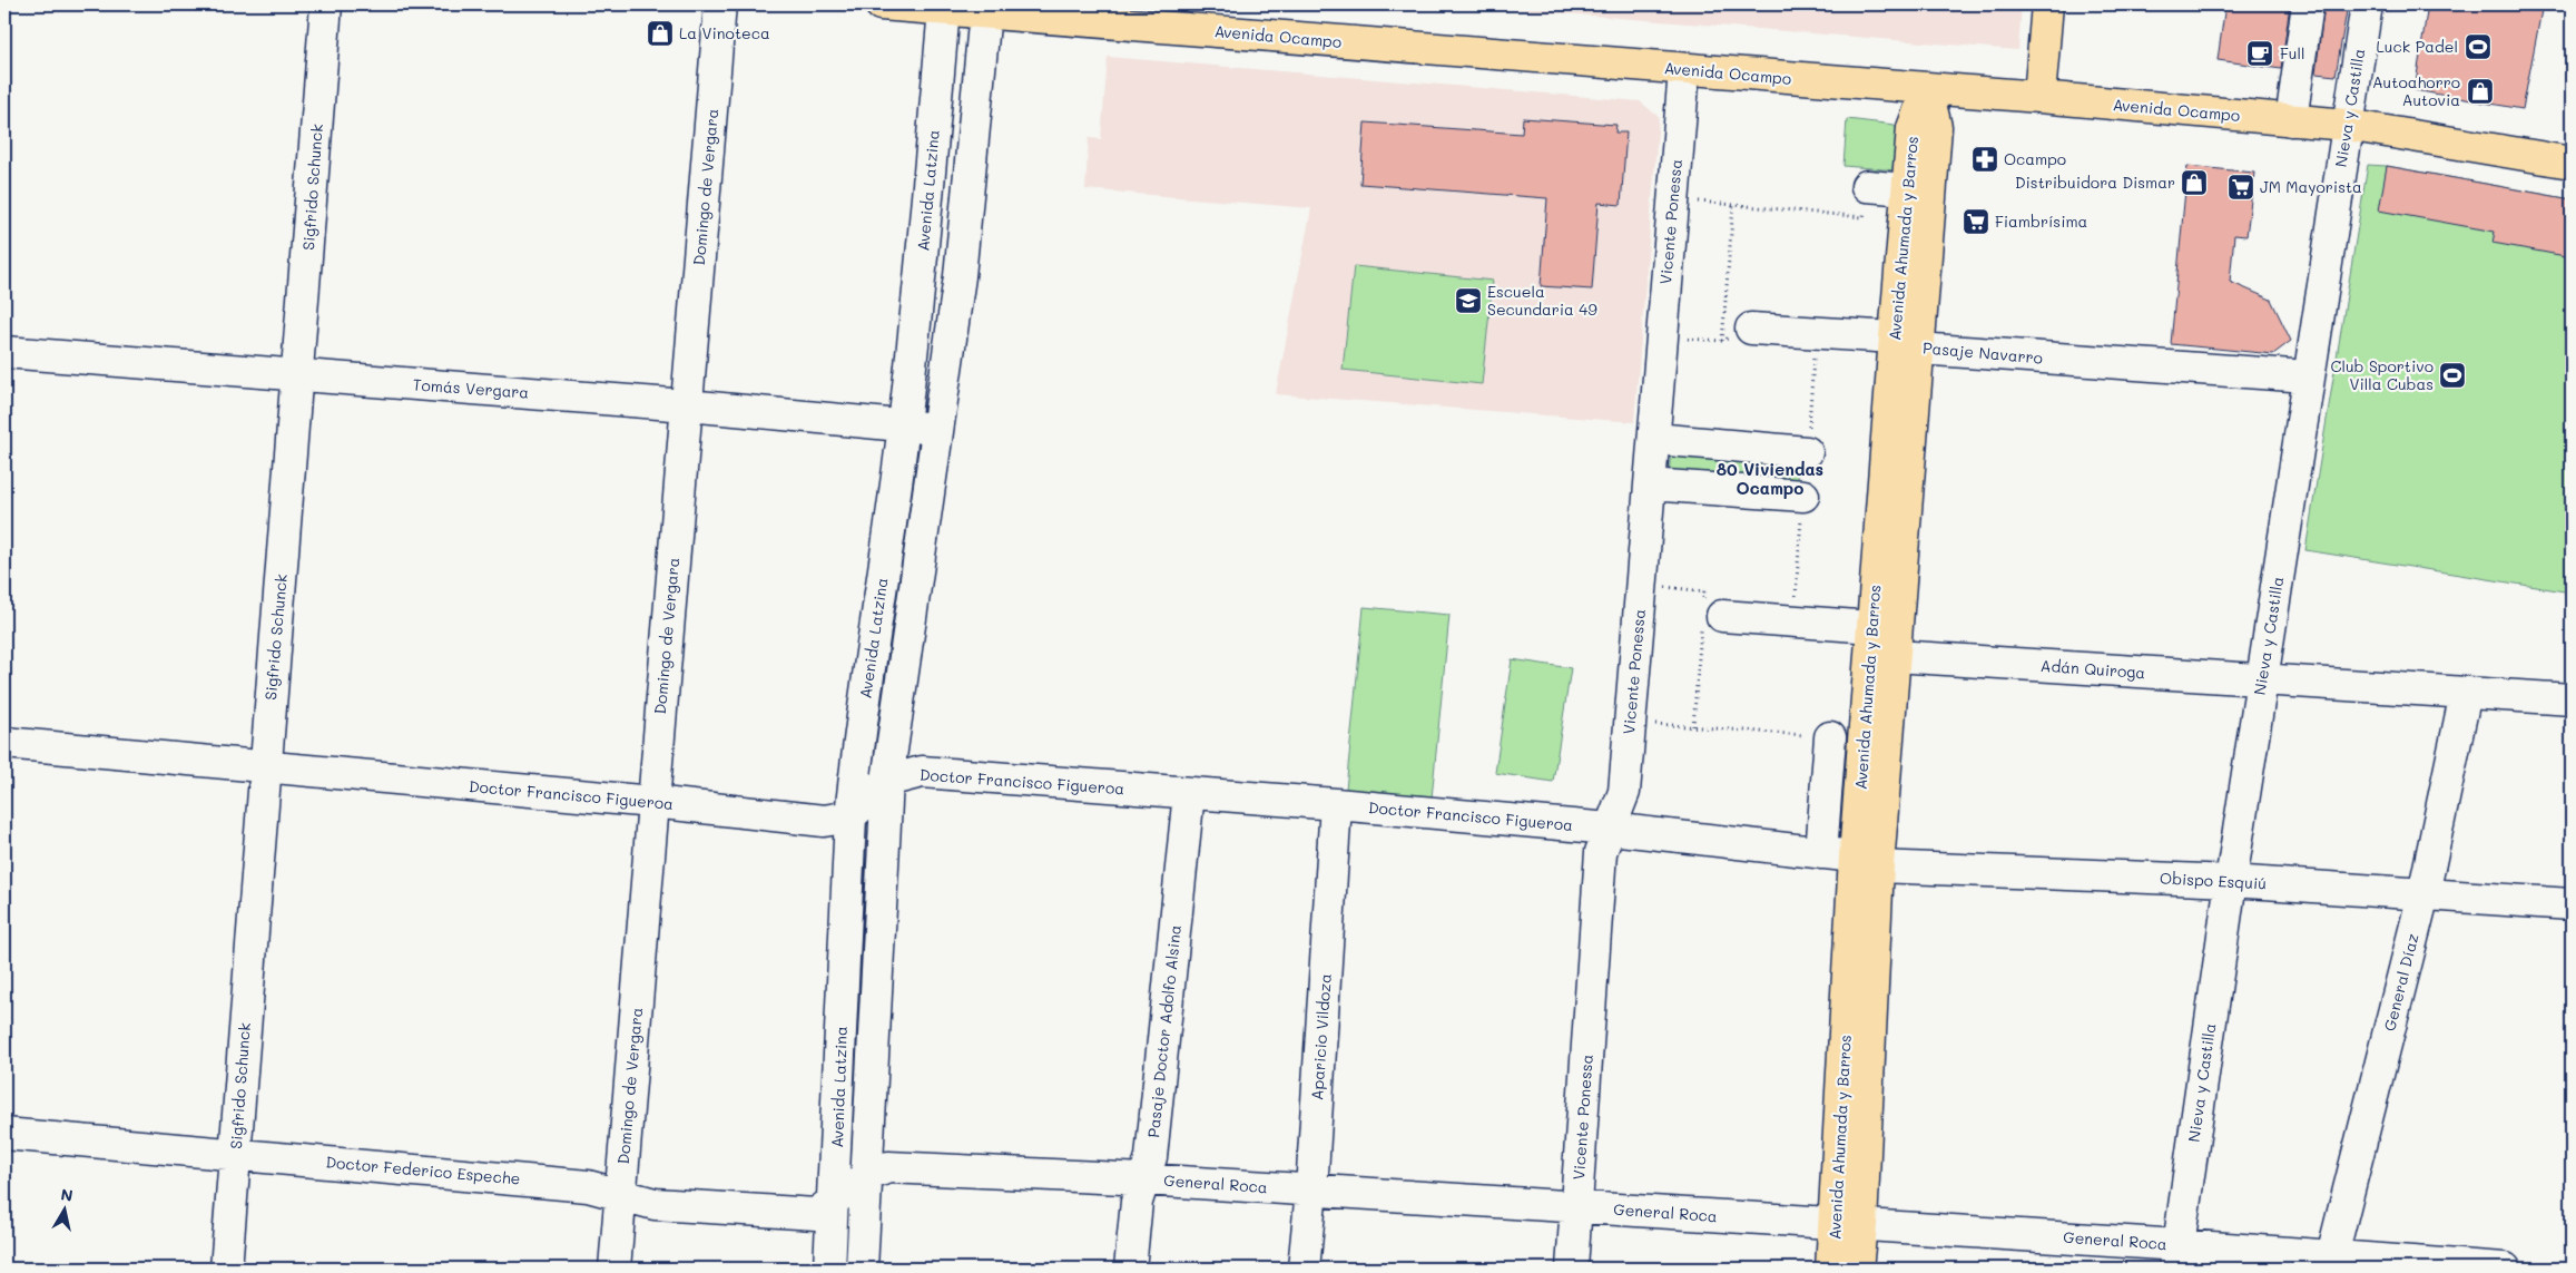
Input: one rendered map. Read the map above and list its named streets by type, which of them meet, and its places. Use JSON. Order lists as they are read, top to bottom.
{
  "streets": {
    "main road": ["Avenida Ocampo", "Avenida Ahumada y Barros"],
    "street": [
      "Nieva y Castilla",
      "Sigfrido Schunck",
      "Domingo de Vergara",
      "Avenida Latzina",
      "Vicente Ponessa",
      "Pasaje Navarro",
      "Tomás Vergara",
      "Adán Quiroga",
      "Doctor Francisco Figueroa",
      "Obispo Esquiú",
      "General Díaz",
      "Pasaje Doctor Adolfo Alsina",
      "Aparicio Vildoza",
      "Doctor Federico Espeche",
      "General Roca"
    ]
  },
  "crossings": [
    ["Avenida Ocampo", "Nieva y Castilla"],
    ["Avenida Ocampo", "Avenida Latzina"],
    ["Avenida Ocampo", "Vicente Ponessa"],
    ["Avenida Ocampo", "Avenida Ahumada y Barros"],
    ["Nieva y Castilla", "Pasaje Navarro"],
    ["Nieva y Castilla", "Adán Quiroga"],
    ["Nieva y Castilla", "Obispo Esquiú"],
    ["Nieva y Castilla", "General Roca"],
    ["Sigfrido Schunck", "Tomás Vergara"],
    ["Sigfrido Schunck", "Doctor Francisco Figueroa"],
    ["Sigfrido Schunck", "Doctor Federico Espeche"],
    ["Domingo de Vergara", "Tomás Vergara"],
    ["Domingo de Vergara", "Doctor Francisco Figueroa"],
    ["Domingo de Vergara", "Doctor Federico Espeche"],
    ["Avenida Latzina", "Tomás Vergara"],
    ["Avenida Latzina", "Doctor Francisco Figueroa"],
    ["Avenida Latzina", "Doctor Federico Espeche"],
    ["Avenida Latzina", "General Roca"],
    ["Vicente Ponessa", "Doctor Francisco Figueroa"],
    ["Vicente Ponessa", "General Roca"],
    ["Avenida Ahumada y Barros", "Pasaje Navarro"],
    ["Avenida Ahumada y Barros", "Adán Quiroga"],
    ["Avenida Ahumada y Barros", "Doctor Francisco Figueroa"],
    ["Avenida Ahumada y Barros", "Obispo Esquiú"],
    ["Avenida Ahumada y Barros", "General Roca"],
    ["Adán Quiroga", "General Díaz"],
    ["Doctor Francisco Figueroa", "Obispo Esquiú"],
    ["Doctor Francisco Figueroa", "Pasaje Doctor Adolfo Alsina"],
    ["Doctor Francisco Figueroa", "Aparicio Vildoza"],
    ["Obispo Esquiú", "General Díaz"],
    ["General Díaz", "General Roca"],
    ["Pasaje Doctor Adolfo Alsina", "General Roca"],
    ["Aparicio Vildoza", "General Roca"],
    ["Doctor Federico Espeche", "General Roca"]
  ],
  "districts": ["80 Viviendas Ocampo"],
  "places": {
    "shop": ["La Vinoteca", "Autoahorro Autovia", "Distribuidora Dismar"],
    "sports": ["Luck Padel", "Club Sportivo Villa Cubas"],
    "cafe": ["Full"],
    "pharmacy": ["Ocampo"],
    "supermarket": ["JM Mayorista", "Fiambrísima"],
    "school or university": ["Escuela Secundaria 49"]
  },
  "north": "top"
}
